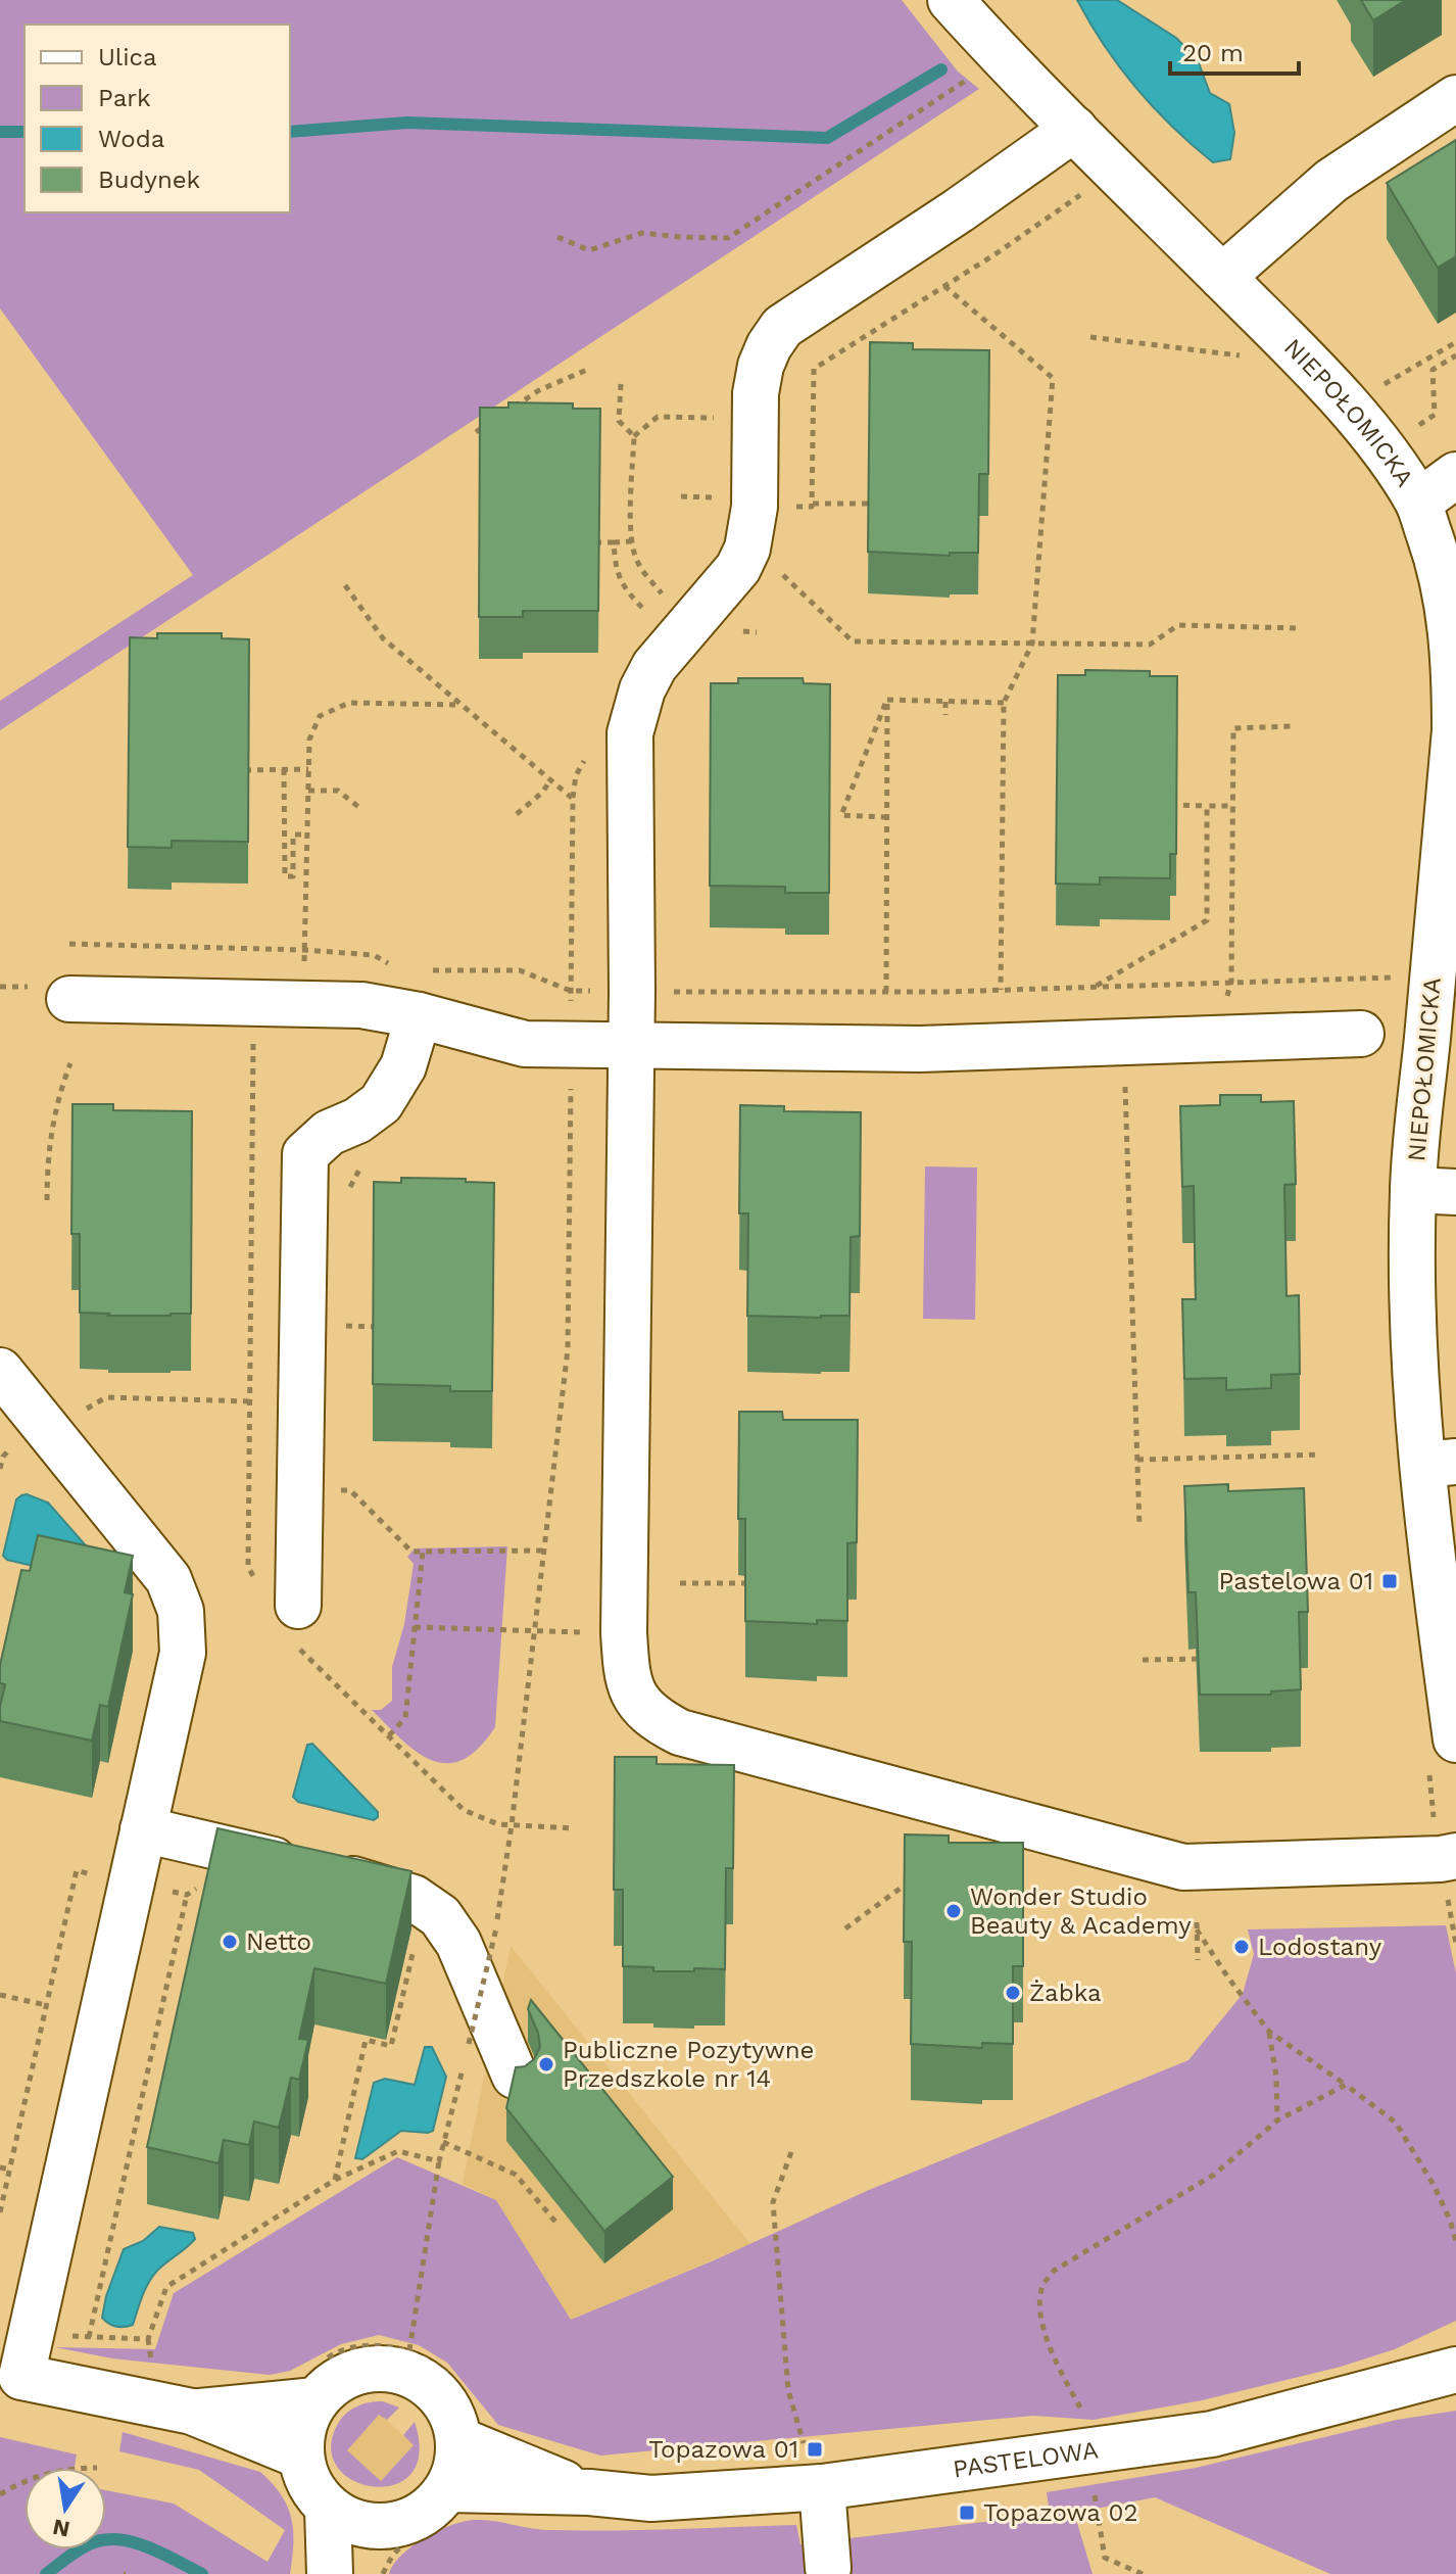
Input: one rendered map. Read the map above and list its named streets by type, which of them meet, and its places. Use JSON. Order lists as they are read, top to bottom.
{
  "streets": {
    "main road": ["NIEPOŁOMICKA", "PASTELOWA"]
  },
  "places": {
    "transit": ["Pastelowa 01", "Topazowa 01", "Topazowa 02"],
    "other": [
      "Wonder Studio Beauty & Academy",
      "Netto",
      "Lodostany",
      "Żabka",
      "Publiczne Pozytywne Przedszkole nr 14"
    ]
  },
  "legend": [
    "Ulica",
    "Park",
    "Woda",
    "Budynek"
  ],
  "scale_bar": "20 m",
  "north": "bottom"
}
